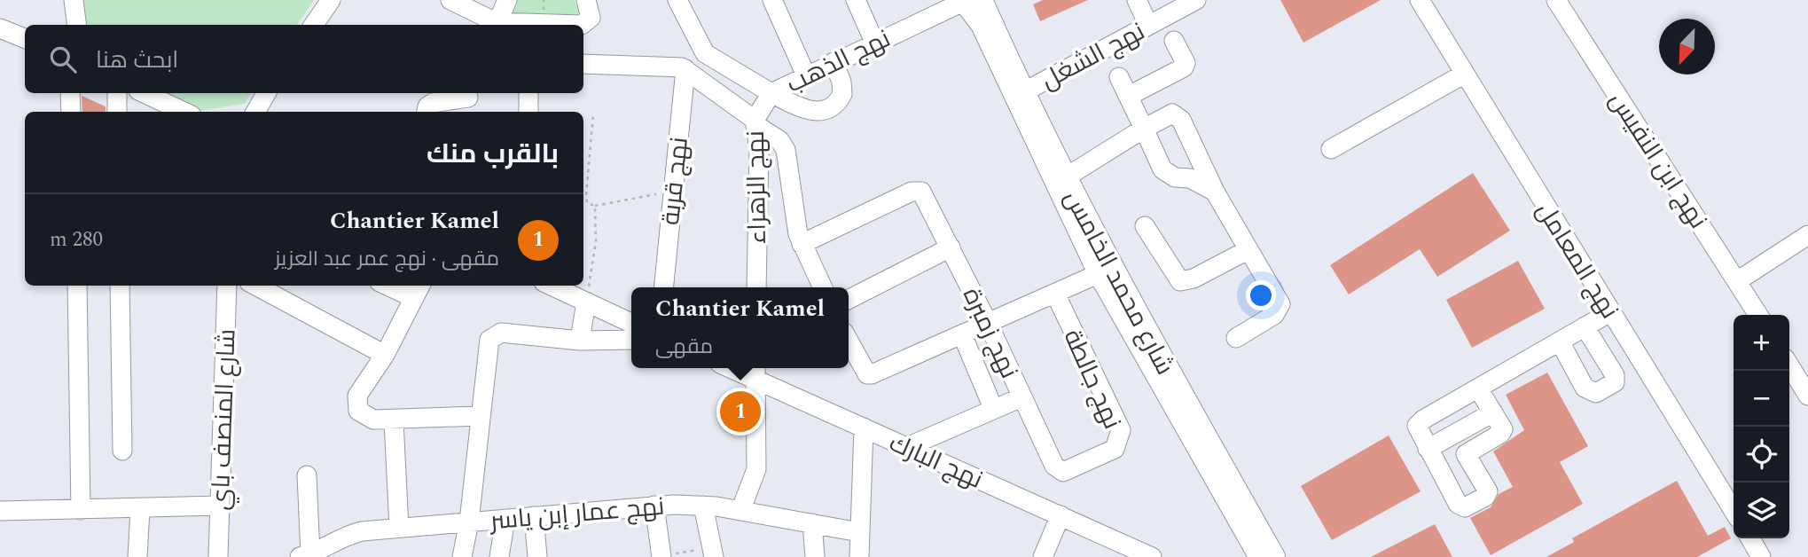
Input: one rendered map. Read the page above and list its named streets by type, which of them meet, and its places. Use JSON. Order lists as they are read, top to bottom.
{
  "streets": {
    "main road": ["شارع محمد الخامس"],
    "street": [
      "نهج الشغل",
      "نهج الذهب",
      "نهج ابن النفيس",
      "نهج قربة",
      "نهج الزهراء",
      "نهج المعامل",
      "نهج زمبرة",
      "نهج جالطة",
      "شارع المنصف باي",
      "نهج البارك",
      "نهج عمار إبن ياسر"
    ]
  },
  "crossings": [
    ["نهج الشغل", "شارع محمد الخامس"],
    ["نهج الذهب", "نهج قربة"],
    ["نهج الذهب", "شارع محمد الخامس"],
    ["نهج قربة", "نهج الزهراء"],
    ["نهج زمبرة", "نهج جالطة"]
  ],
  "north": "bottom left",
  "page": {
    "search": "ابحث هنا",
    "heading": "بالقرب منك",
    "list": [
      {
        "mark": "1",
        "name": "Chantier Kamel",
        "note": "مقهى · نهج عمر عبد العزيز",
        "value": "280 m"
      }
    ],
    "popup": ["Chantier Kamel", "مقهى"],
    "map_buttons": ["+", "−"],
    "pins": "1"
  }
}
